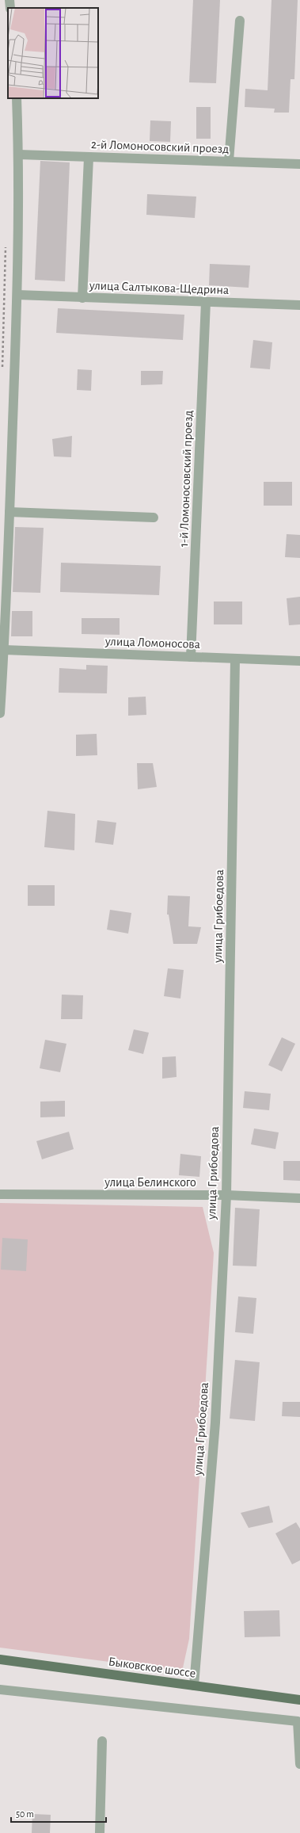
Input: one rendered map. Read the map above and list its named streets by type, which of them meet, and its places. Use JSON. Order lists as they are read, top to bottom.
{
  "streets": {
    "main road": ["Быковское шоссе"],
    "street": [
      "2-й Ломоносовский проезд",
      "улица Салтыкова-Щедрина",
      "1-й Ломоносовский проезд",
      "улица Ломоносова",
      "улица Грибоедова",
      "улица Белинского"
    ]
  },
  "crossings": [
    ["улица Салтыкова-Щедрина", "1-й Ломоносовский проезд"],
    ["1-й Ломоносовский проезд", "улица Ломоносова"],
    ["улица Ломоносова", "улица Грибоедова"],
    ["улица Грибоедова", "улица Белинского"],
    ["улица Грибоедова", "Быковское шоссе"]
  ],
  "scale_bar": "50 m"
}
